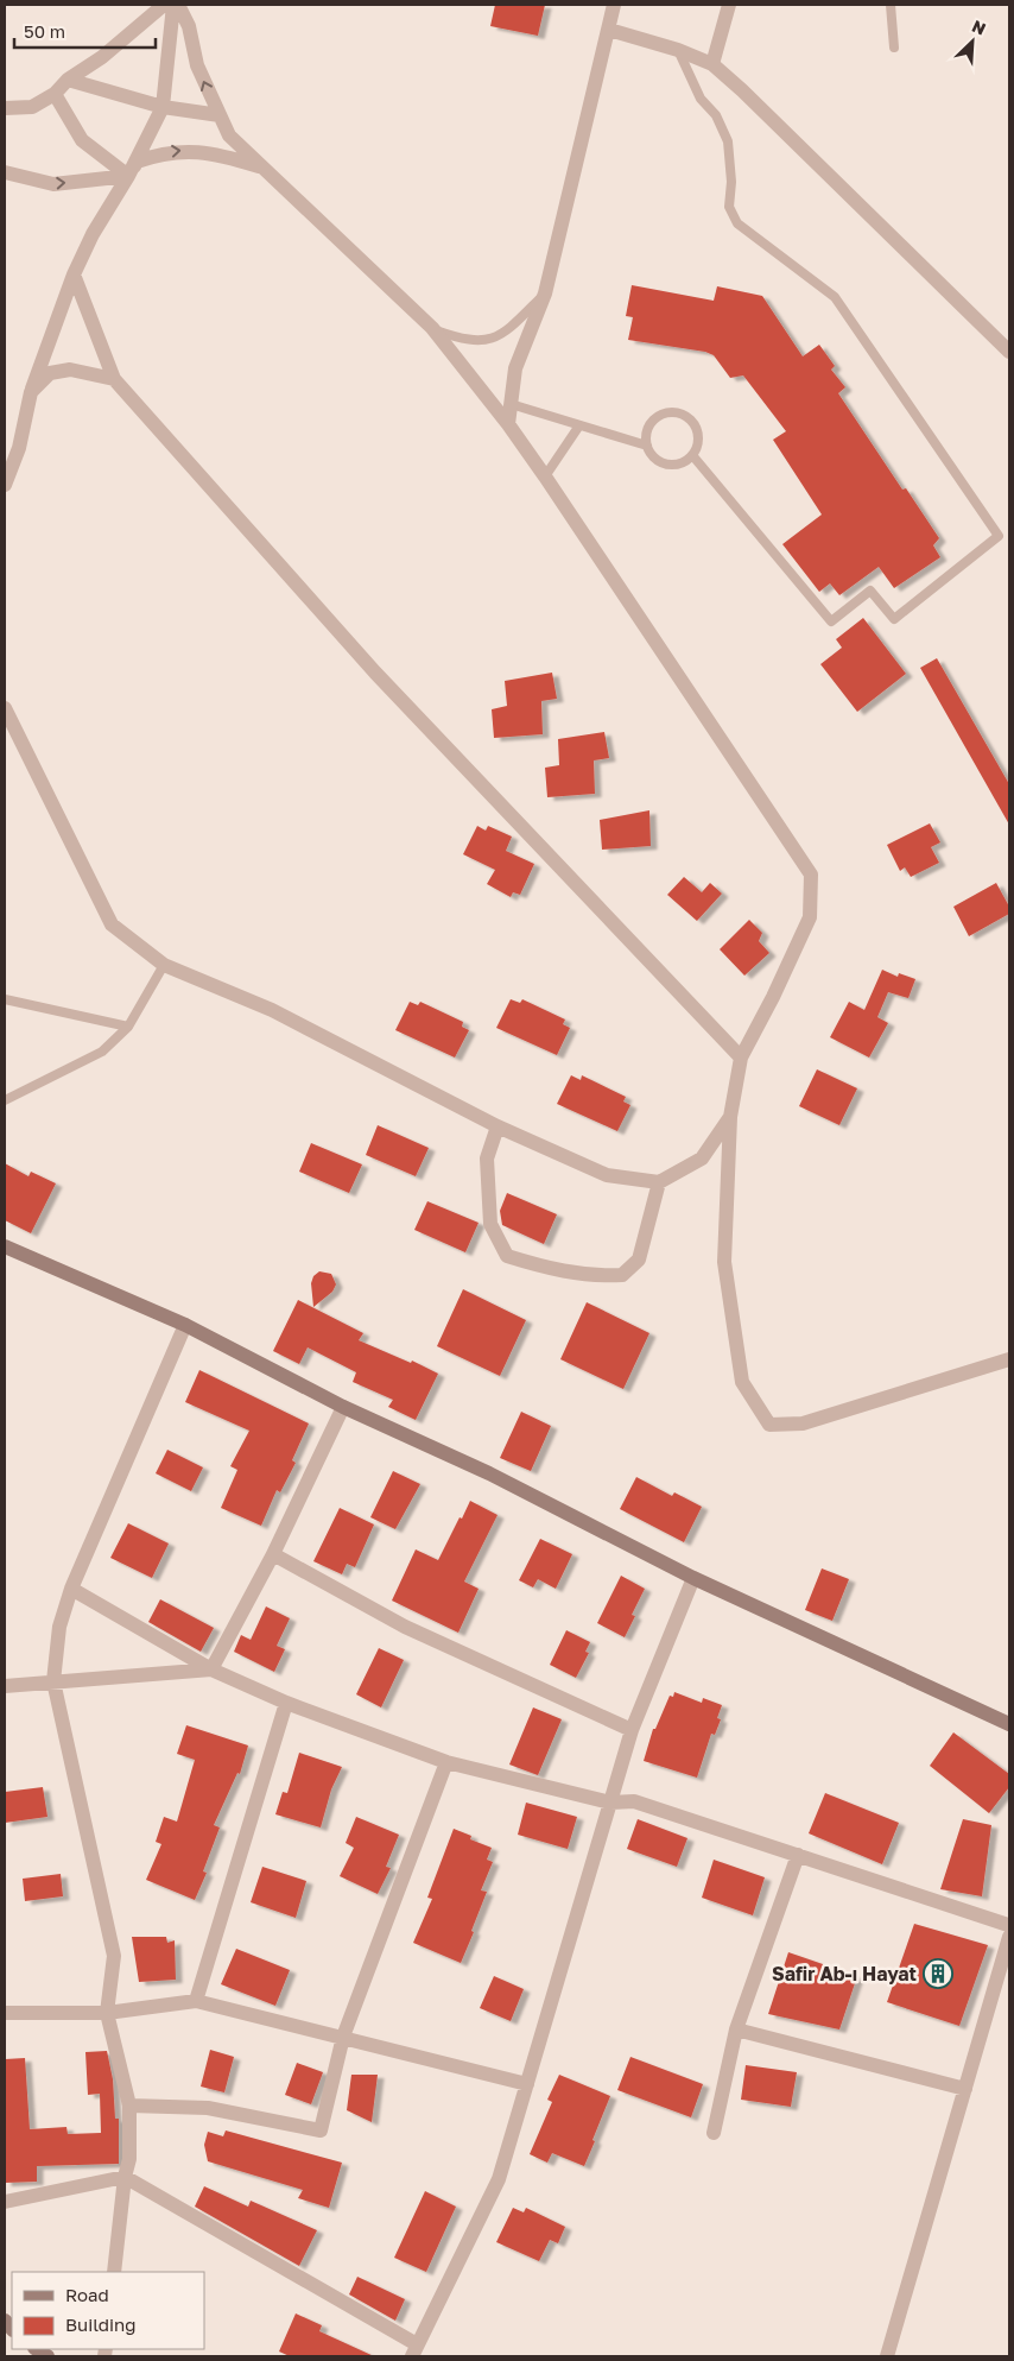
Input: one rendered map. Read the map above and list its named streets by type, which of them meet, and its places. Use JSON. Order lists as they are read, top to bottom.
{
  "places": {
    "building": ["Safir Ab-ı Hayat"]
  },
  "legend": ["Road", "Building"],
  "scale_bar": "50 m",
  "north": "top right"
}
